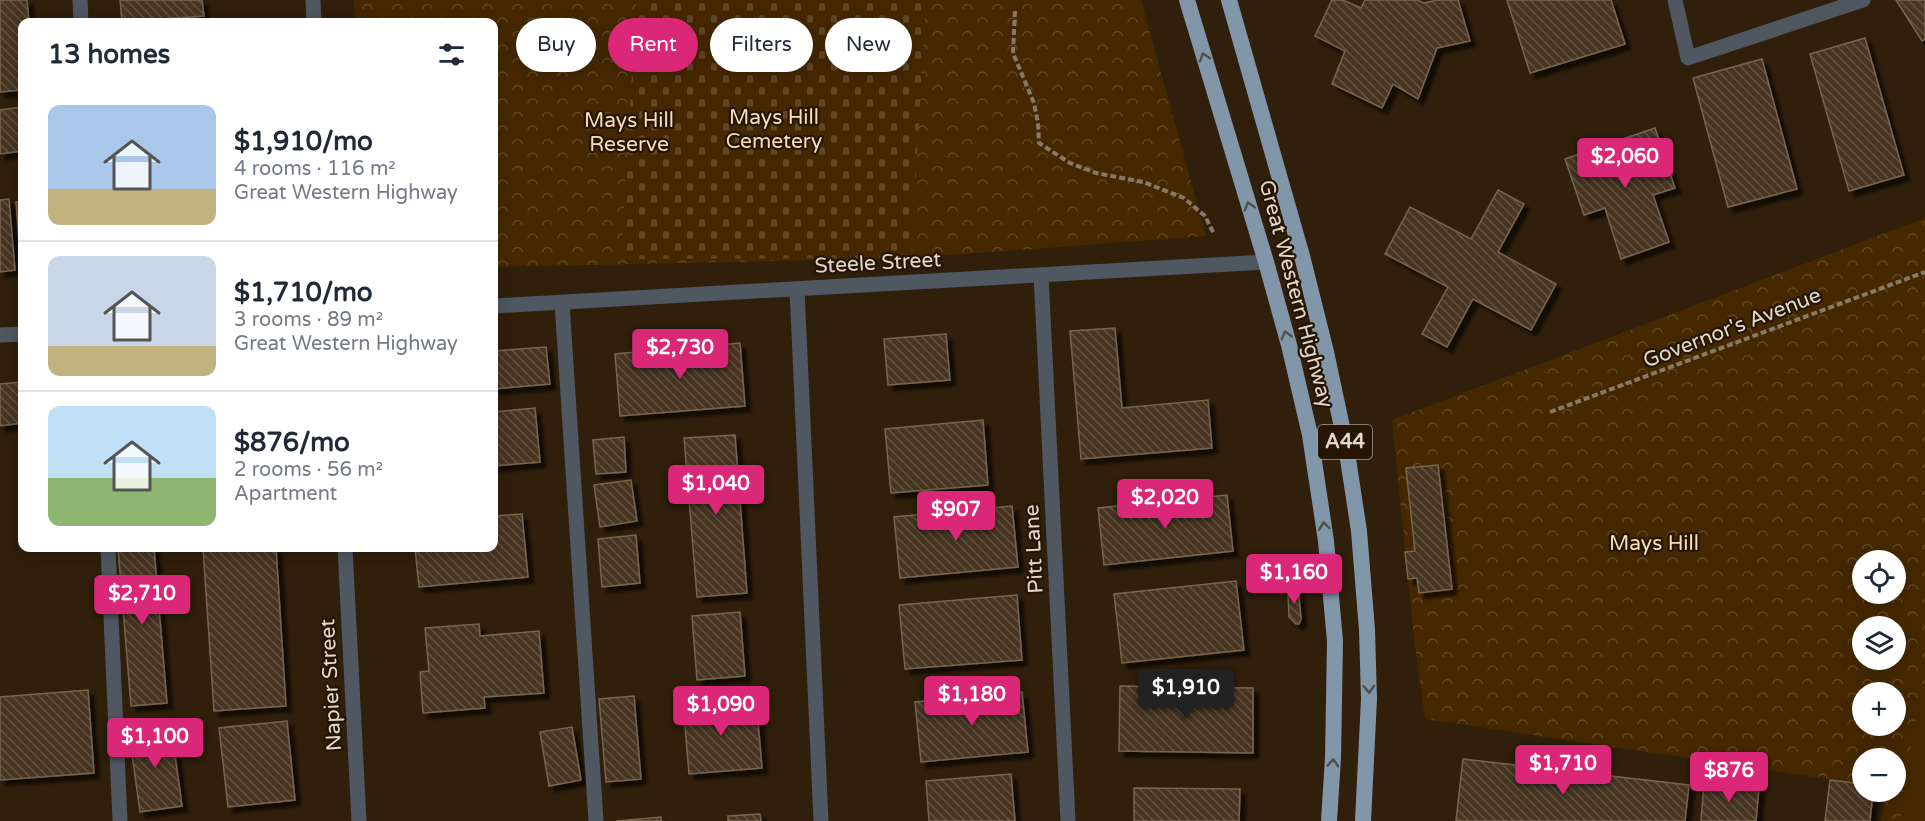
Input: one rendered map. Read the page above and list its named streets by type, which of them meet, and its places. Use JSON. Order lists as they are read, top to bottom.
{
  "streets": {
    "highway": ["Great Western Highway", "A44"],
    "street": ["Steele Street", "Pitt Lane", "Napier Street"],
    "path": ["Governor's Avenue"]
  },
  "crossings": [
    ["Steele Street", "Great Western Highway"],
    ["Steele Street", "Pitt Lane"]
  ],
  "parks": ["Mays Hill Cemetery", "Mays Hill Reserve", "Mays Hill"],
  "page": {
    "chip": [
      "Buy",
      "Rent",
      "Filters",
      "New"
    ],
    "heading": "13 homes",
    "list": [
      {
        "name": "$1,910/mo",
        "note": "4 rooms · 116 m² · Great Western Highway"
      },
      {
        "name": "$1,710/mo",
        "note": "3 rooms · 89 m² · Great Western Highway"
      },
      {
        "name": "$876/mo",
        "note": "2 rooms · 56 m² · Apartment"
      }
    ],
    "price": [
      "$2,060",
      "$2,730",
      "$1,040",
      "$2,020",
      "$907",
      "$1,160",
      "$2,710",
      "$1,910",
      "$1,180",
      "$1,090",
      "$1,100",
      "$1,710",
      "$876"
    ],
    "map_buttons": ["+", "−"]
  }
}
